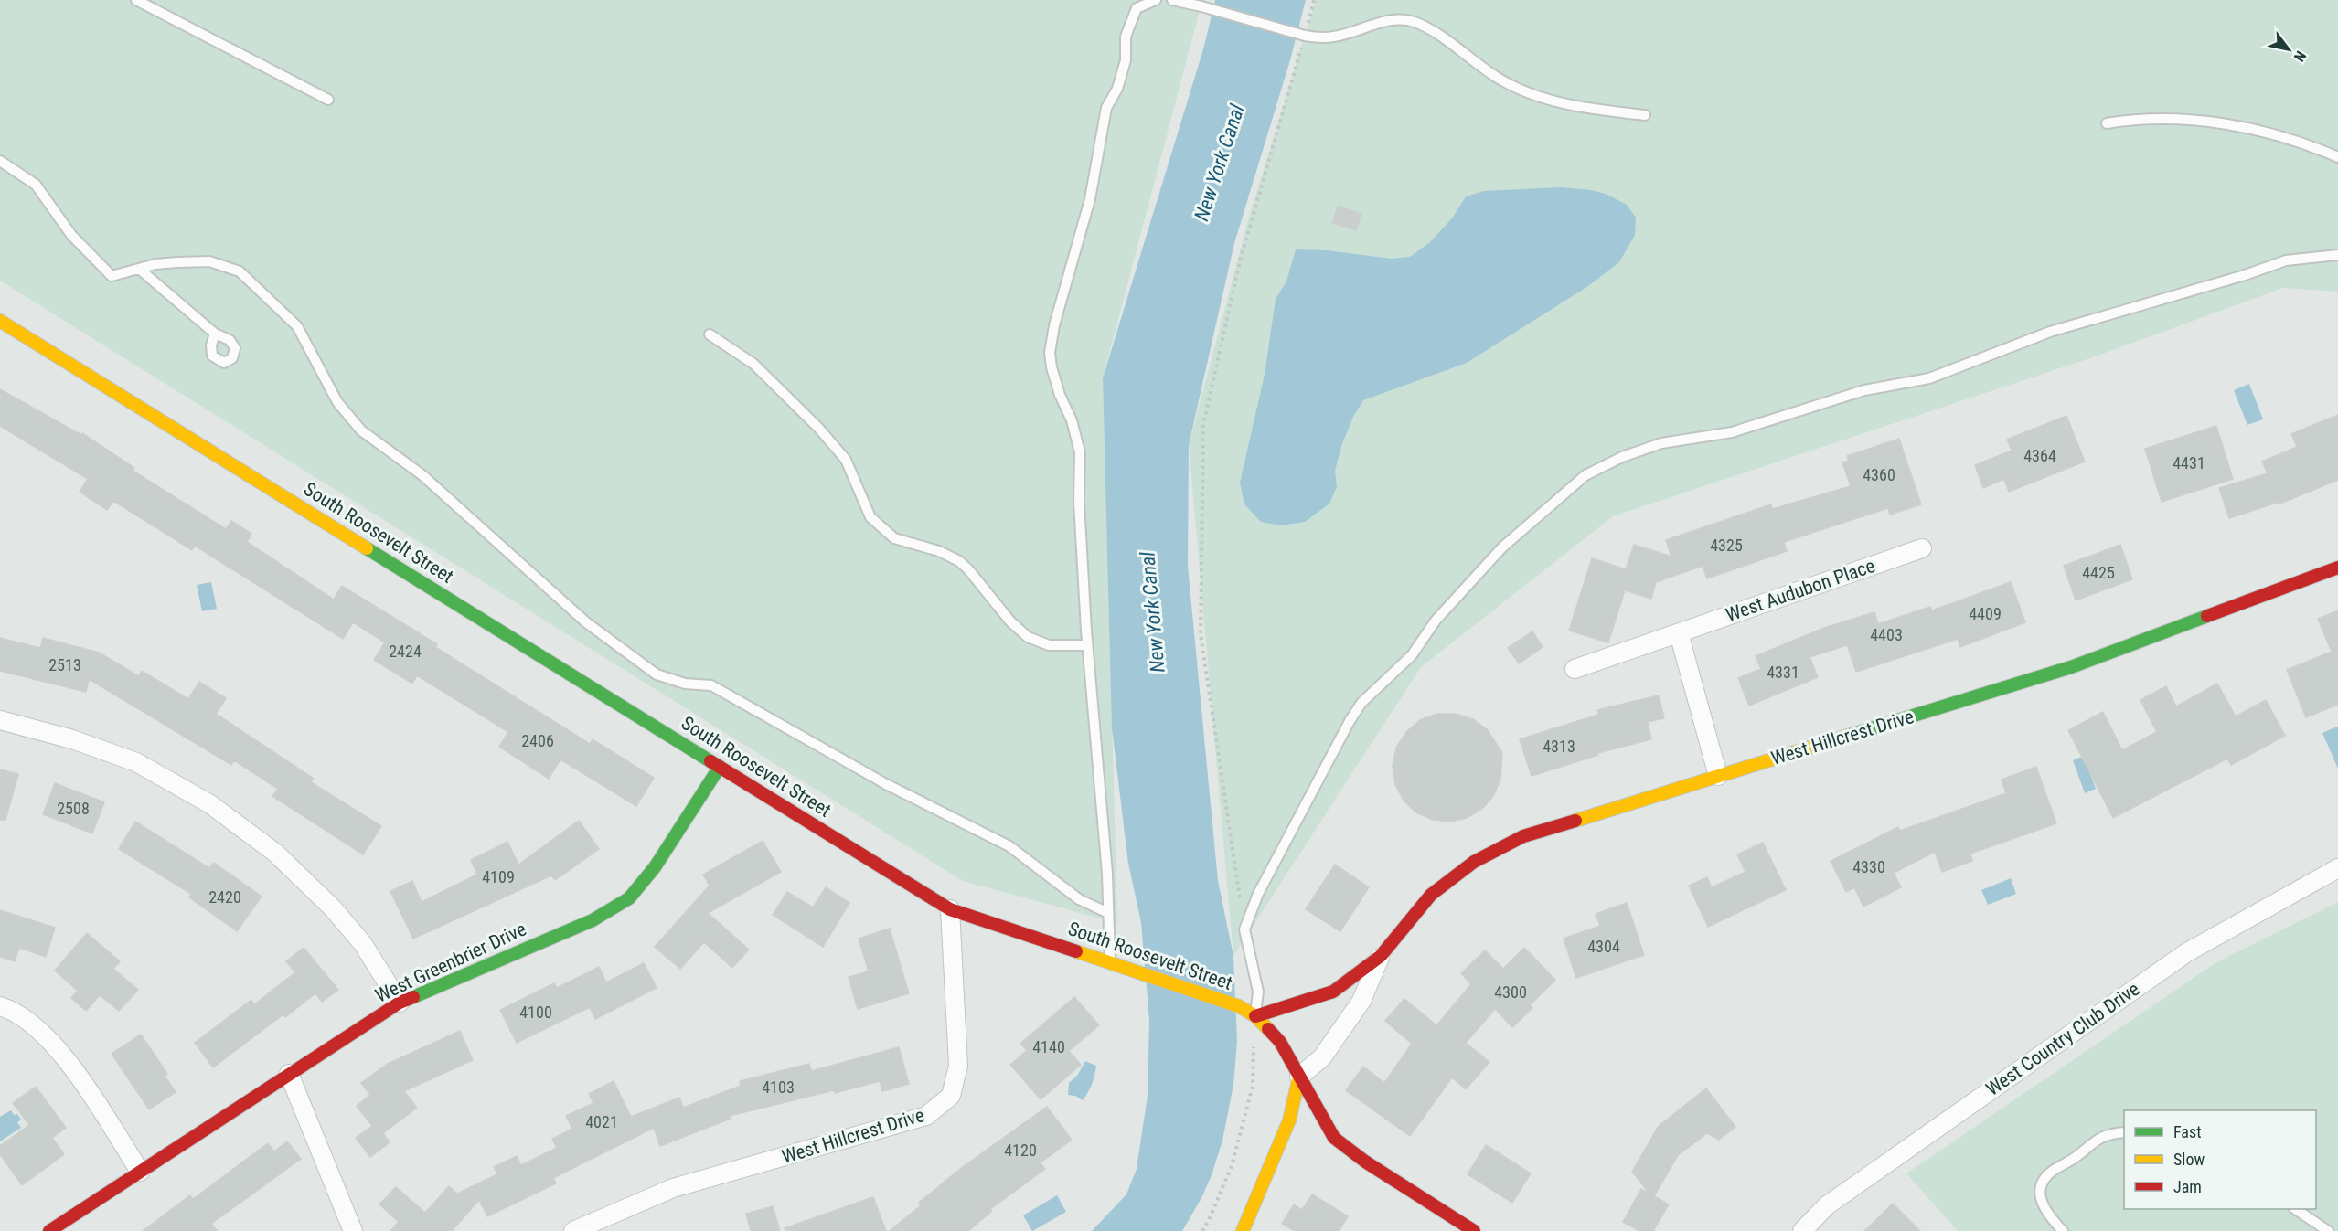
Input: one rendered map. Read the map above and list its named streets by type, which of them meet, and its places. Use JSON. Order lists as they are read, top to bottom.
{
  "streets": {
    "street": [
      "South Roosevelt Street",
      "West Audubon Place",
      "West Hillcrest Drive",
      "West Greenbrier Drive",
      "West Country Club Drive"
    ]
  },
  "crossings": [
    ["South Roosevelt Street", "West Hillcrest Drive"],
    ["South Roosevelt Street", "West Greenbrier Drive"]
  ],
  "water": ["New York Canal"],
  "house_numbers": [
    "4364",
    "4431",
    "4360",
    "4325",
    "4425",
    "4409",
    "4403",
    "2424",
    "2513",
    "4331",
    "2406",
    "4313",
    "2508",
    "4330",
    "4109",
    "2420",
    "4304",
    "4300",
    "4100",
    "4140",
    "4103",
    "4021",
    "4120"
  ],
  "legend": ["Fast", "Slow", "Jam"],
  "north": "bottom right"
}
